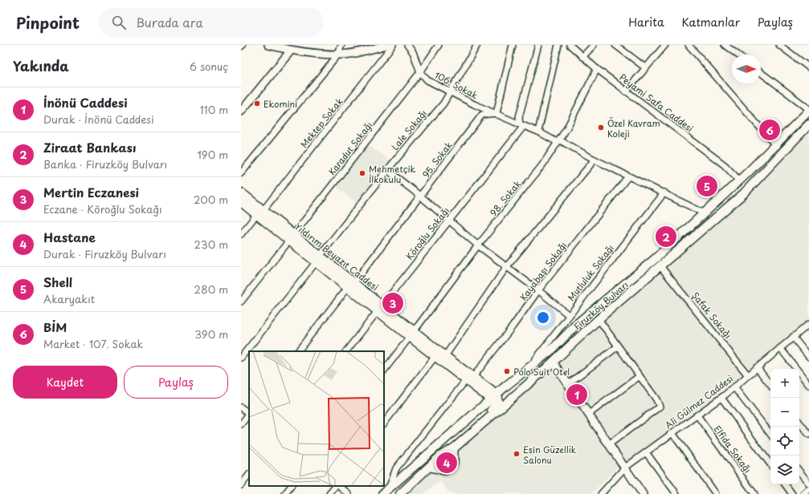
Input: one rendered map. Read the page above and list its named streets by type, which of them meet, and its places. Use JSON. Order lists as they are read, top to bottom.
{
  "streets": {
    "main road": ["Yıldırım Beyazıt Caddesi", "Firuzköy Bulvarı"],
    "street": [
      "106. Sokak",
      "Peyami Safa Caddesi",
      "Mektep Sokak",
      "Lale Sokağı",
      "Karadut Sokağı",
      "95. Sokak",
      "98. Sokak",
      "Köroğlu Sokağı",
      "Kayabaşı Sokağı",
      "Mutluluk Sokağı",
      "Şafak Sokağı",
      "Ali Gülmez Caddesi",
      "Elfida Sokağı"
    ]
  },
  "crossings": [
    ["106. Sokak", "Lale Sokağı"],
    ["106. Sokak", "Karadut Sokağı"],
    ["106. Sokak", "95. Sokak"],
    ["106. Sokak", "98. Sokak"],
    ["106. Sokak", "Köroğlu Sokağı"],
    ["106. Sokak", "Kayabaşı Sokağı"],
    ["106. Sokak", "Mutluluk Sokağı"],
    ["Peyami Safa Caddesi", "98. Sokak"],
    ["Peyami Safa Caddesi", "Firuzköy Bulvarı"],
    ["Mektep Sokak", "Yıldırım Beyazıt Caddesi"],
    ["Lale Sokağı", "Yıldırım Beyazıt Caddesi"],
    ["Karadut Sokağı", "Yıldırım Beyazıt Caddesi"],
    ["95. Sokak", "Yıldırım Beyazıt Caddesi"],
    ["98. Sokak", "Yıldırım Beyazıt Caddesi"],
    ["Köroğlu Sokağı", "Yıldırım Beyazıt Caddesi"],
    ["Yıldırım Beyazıt Caddesi", "Kayabaşı Sokağı"],
    ["Yıldırım Beyazıt Caddesi", "Firuzköy Bulvarı"],
    ["Kayabaşı Sokağı", "Firuzköy Bulvarı"],
    ["Mutluluk Sokağı", "Firuzköy Bulvarı"],
    ["Firuzköy Bulvarı", "Şafak Sokağı"],
    ["Şafak Sokağı", "Ali Gülmez Caddesi"],
    ["Ali Gülmez Caddesi", "Elfida Sokağı"]
  ],
  "places": [
    "Ekomini",
    "Özel Kavram Koleji",
    "Mehmetçik İlkokulu",
    "Polo Suit Otel",
    "Esin Güzellik Salonu"
  ],
  "north": "right",
  "page": {
    "header": "Pinpoint",
    "search": "Burada ara",
    "nav": ["Harita", "Katmanlar", "Paylaş"],
    "heading": ["Yakında", "6 sonuç"],
    "list": [
      {
        "mark": "1",
        "name": "İnönü Caddesi",
        "note": "Durak · İnönü Caddesi",
        "value": "110 m"
      },
      {
        "mark": "2",
        "name": "Ziraat Bankası",
        "note": "Banka · Firuzköy Bulvarı",
        "value": "190 m"
      },
      {
        "mark": "3",
        "name": "Mertin Eczanesi",
        "note": "Eczane · Köroğlu Sokağı",
        "value": "200 m"
      },
      {
        "mark": "4",
        "name": "Hastane",
        "note": "Durak · Firuzköy Bulvarı",
        "value": "230 m"
      },
      {
        "mark": "5",
        "name": "Shell",
        "note": "Akaryakıt",
        "value": "280 m"
      },
      {
        "mark": "6",
        "name": "BİM",
        "note": "Market · 107. Sokak",
        "value": "390 m"
      }
    ],
    "pins": [
      "6",
      "5",
      "2",
      "3",
      "1",
      "4"
    ],
    "buttons": ["Kaydet", "Paylaş"],
    "map_buttons": ["+", "−"]
  }
}
